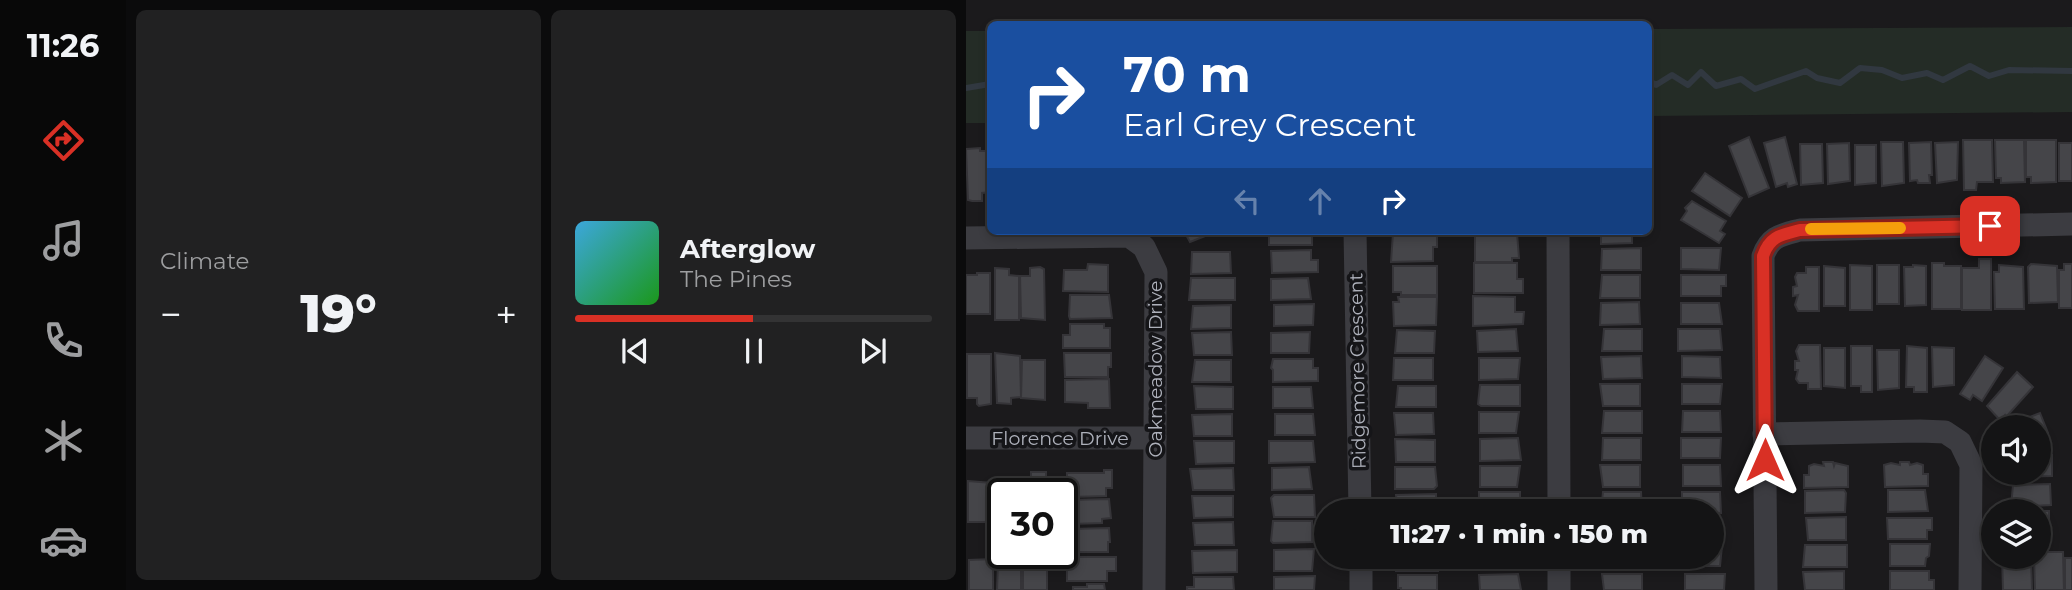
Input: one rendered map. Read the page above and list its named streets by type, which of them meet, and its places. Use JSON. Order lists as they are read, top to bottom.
{
  "streets": {
    "street": ["Oakmeadow Drive", "Ridgemore Crescent", "Florence Drive"]
  },
  "crossings": [
    ["Oakmeadow Drive", "Florence Drive"]
  ],
  "page": {
    "tabs": "11:26",
    "tile": "Climate",
    "turn": ["70 m", "Earl Grey Crescent"],
    "song": ["Afterglow", "The Pines"],
    "heat": ["−", "19°", "+"],
    "limit": "30",
    "trip": "11:27 · 1 min · 150 m"
  }
}
